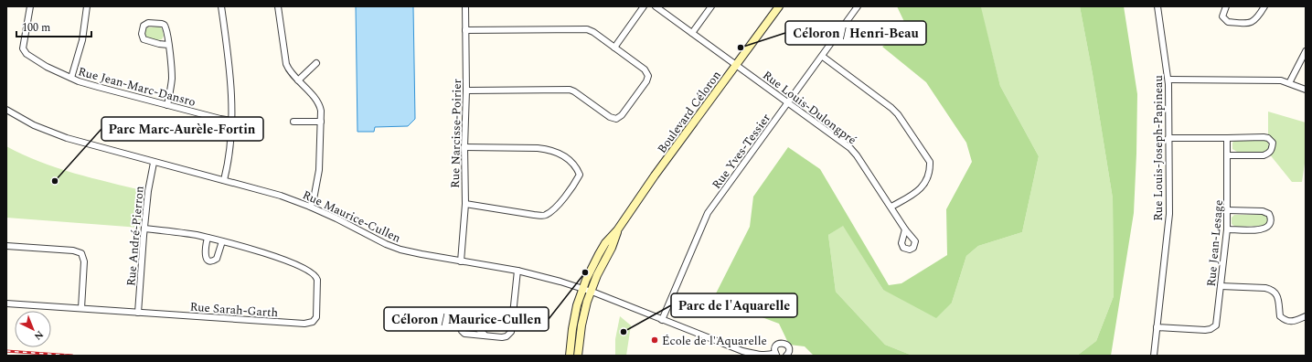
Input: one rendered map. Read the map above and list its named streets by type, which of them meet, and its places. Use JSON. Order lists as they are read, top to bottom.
{
  "streets": {
    "street": [
      "Rue Jean-Marc-Dansro",
      "Rue Louis-Dulongpré",
      "Boulevard Céloron",
      "Rue Narcisse-Poirier",
      "Rue Louis-Joseph-Papineau",
      "Rue Yves-Tessier",
      "Rue Maurice-Cullen",
      "Rue André-Pierron",
      "Rue Jean-Lesage",
      "Rue Sarah-Garth"
    ]
  },
  "crossings": [
    ["Rue Louis-Dulongpré", "Boulevard Céloron"],
    ["Rue Louis-Dulongpré", "Rue Yves-Tessier"],
    ["Boulevard Céloron", "Rue Maurice-Cullen"],
    ["Rue Narcisse-Poirier", "Rue Maurice-Cullen"],
    ["Rue Louis-Joseph-Papineau", "Rue Jean-Lesage"],
    ["Rue Yves-Tessier", "Rue Maurice-Cullen"],
    ["Rue Maurice-Cullen", "Rue André-Pierron"],
    ["Rue André-Pierron", "Rue Sarah-Garth"]
  ],
  "places": [
    "Céloron / Henri-Beau",
    "Parc Marc-Aurèle-Fortin",
    "Céloron / Maurice-Cullen",
    "Parc de l'Aquarelle",
    "École de l'Aquarelle"
  ],
  "scale_bar": "100 m",
  "north": "bottom right"
}
